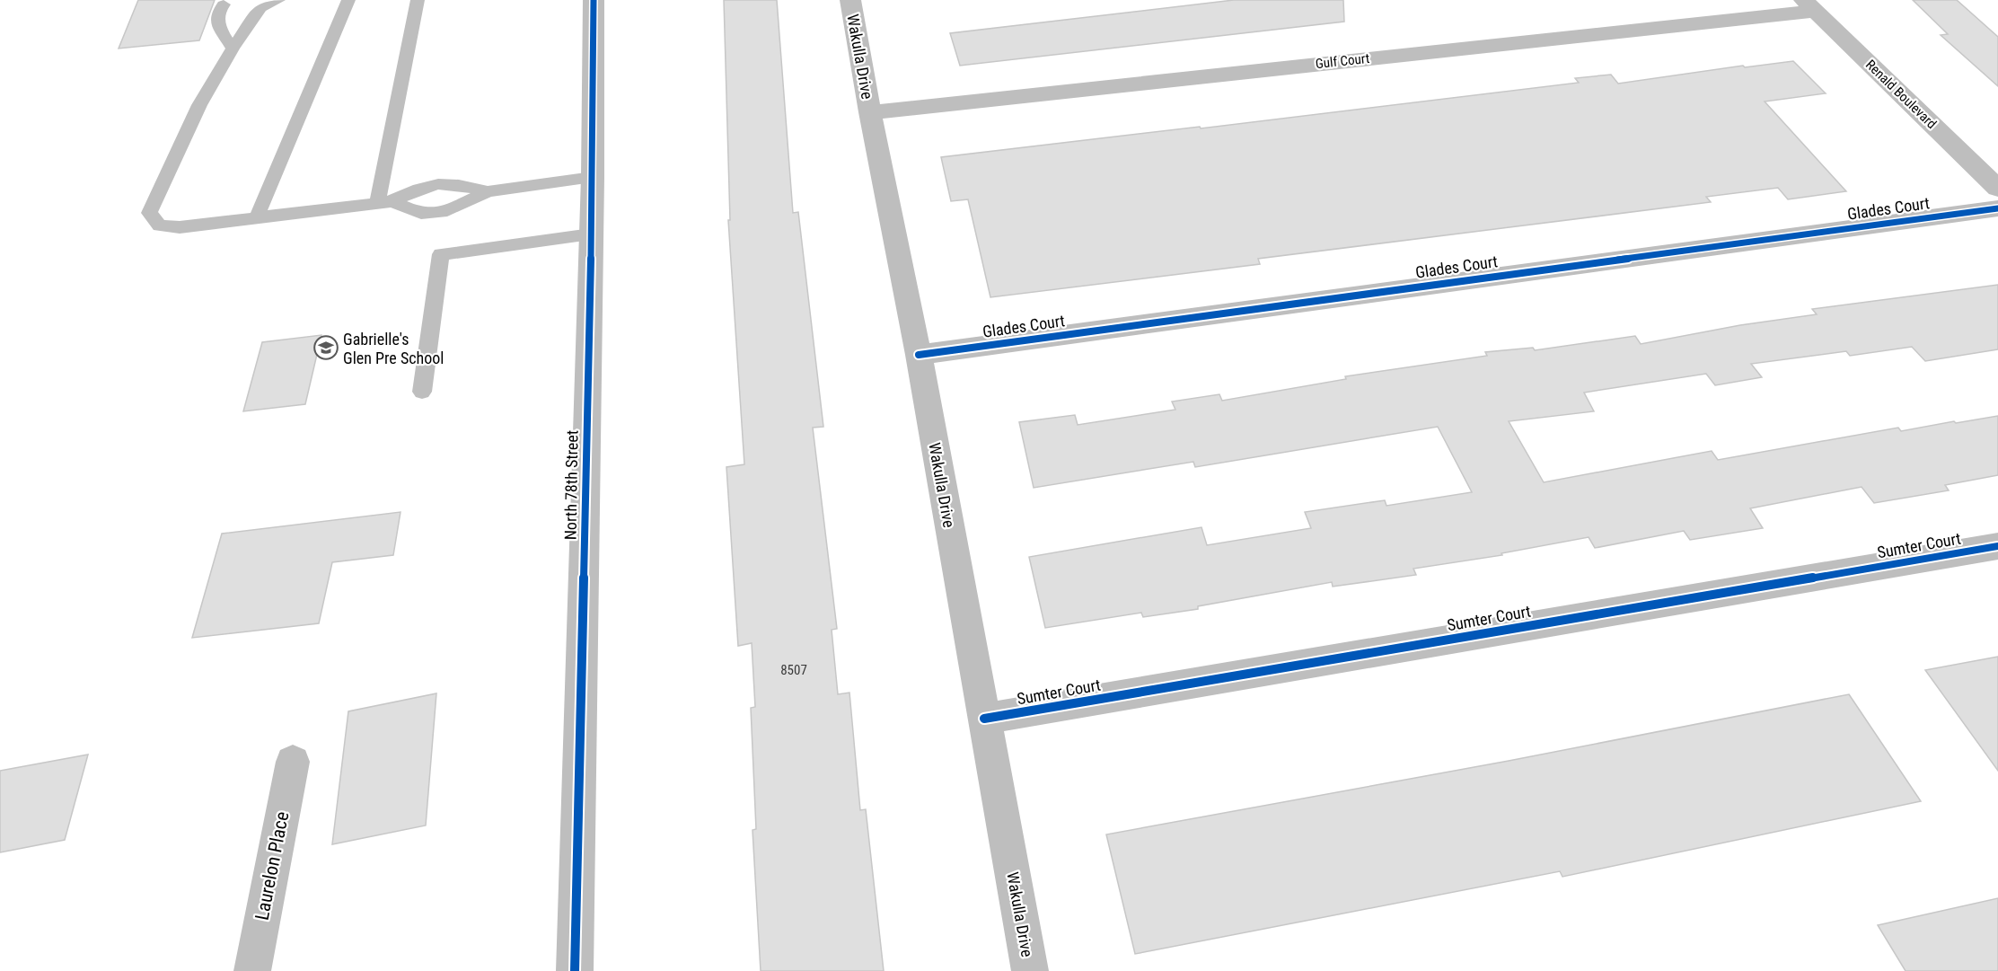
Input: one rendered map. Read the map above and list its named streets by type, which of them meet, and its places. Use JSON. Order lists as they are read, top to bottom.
{
  "streets": {
    "street": [
      "Wakulla Drive",
      "Gulf Court",
      "Renald Boulevard",
      "Glades Court",
      "North 78th Street",
      "Sumter Court",
      "Laurelon Place"
    ]
  },
  "crossings": [
    ["Wakulla Drive", "Gulf Court"],
    ["Wakulla Drive", "Glades Court"],
    ["Wakulla Drive", "Sumter Court"],
    ["Gulf Court", "Renald Boulevard"]
  ],
  "places": {
    "school or university": ["Gabrielle's Glen Pre School"]
  },
  "house_numbers": ["8507"]
}
